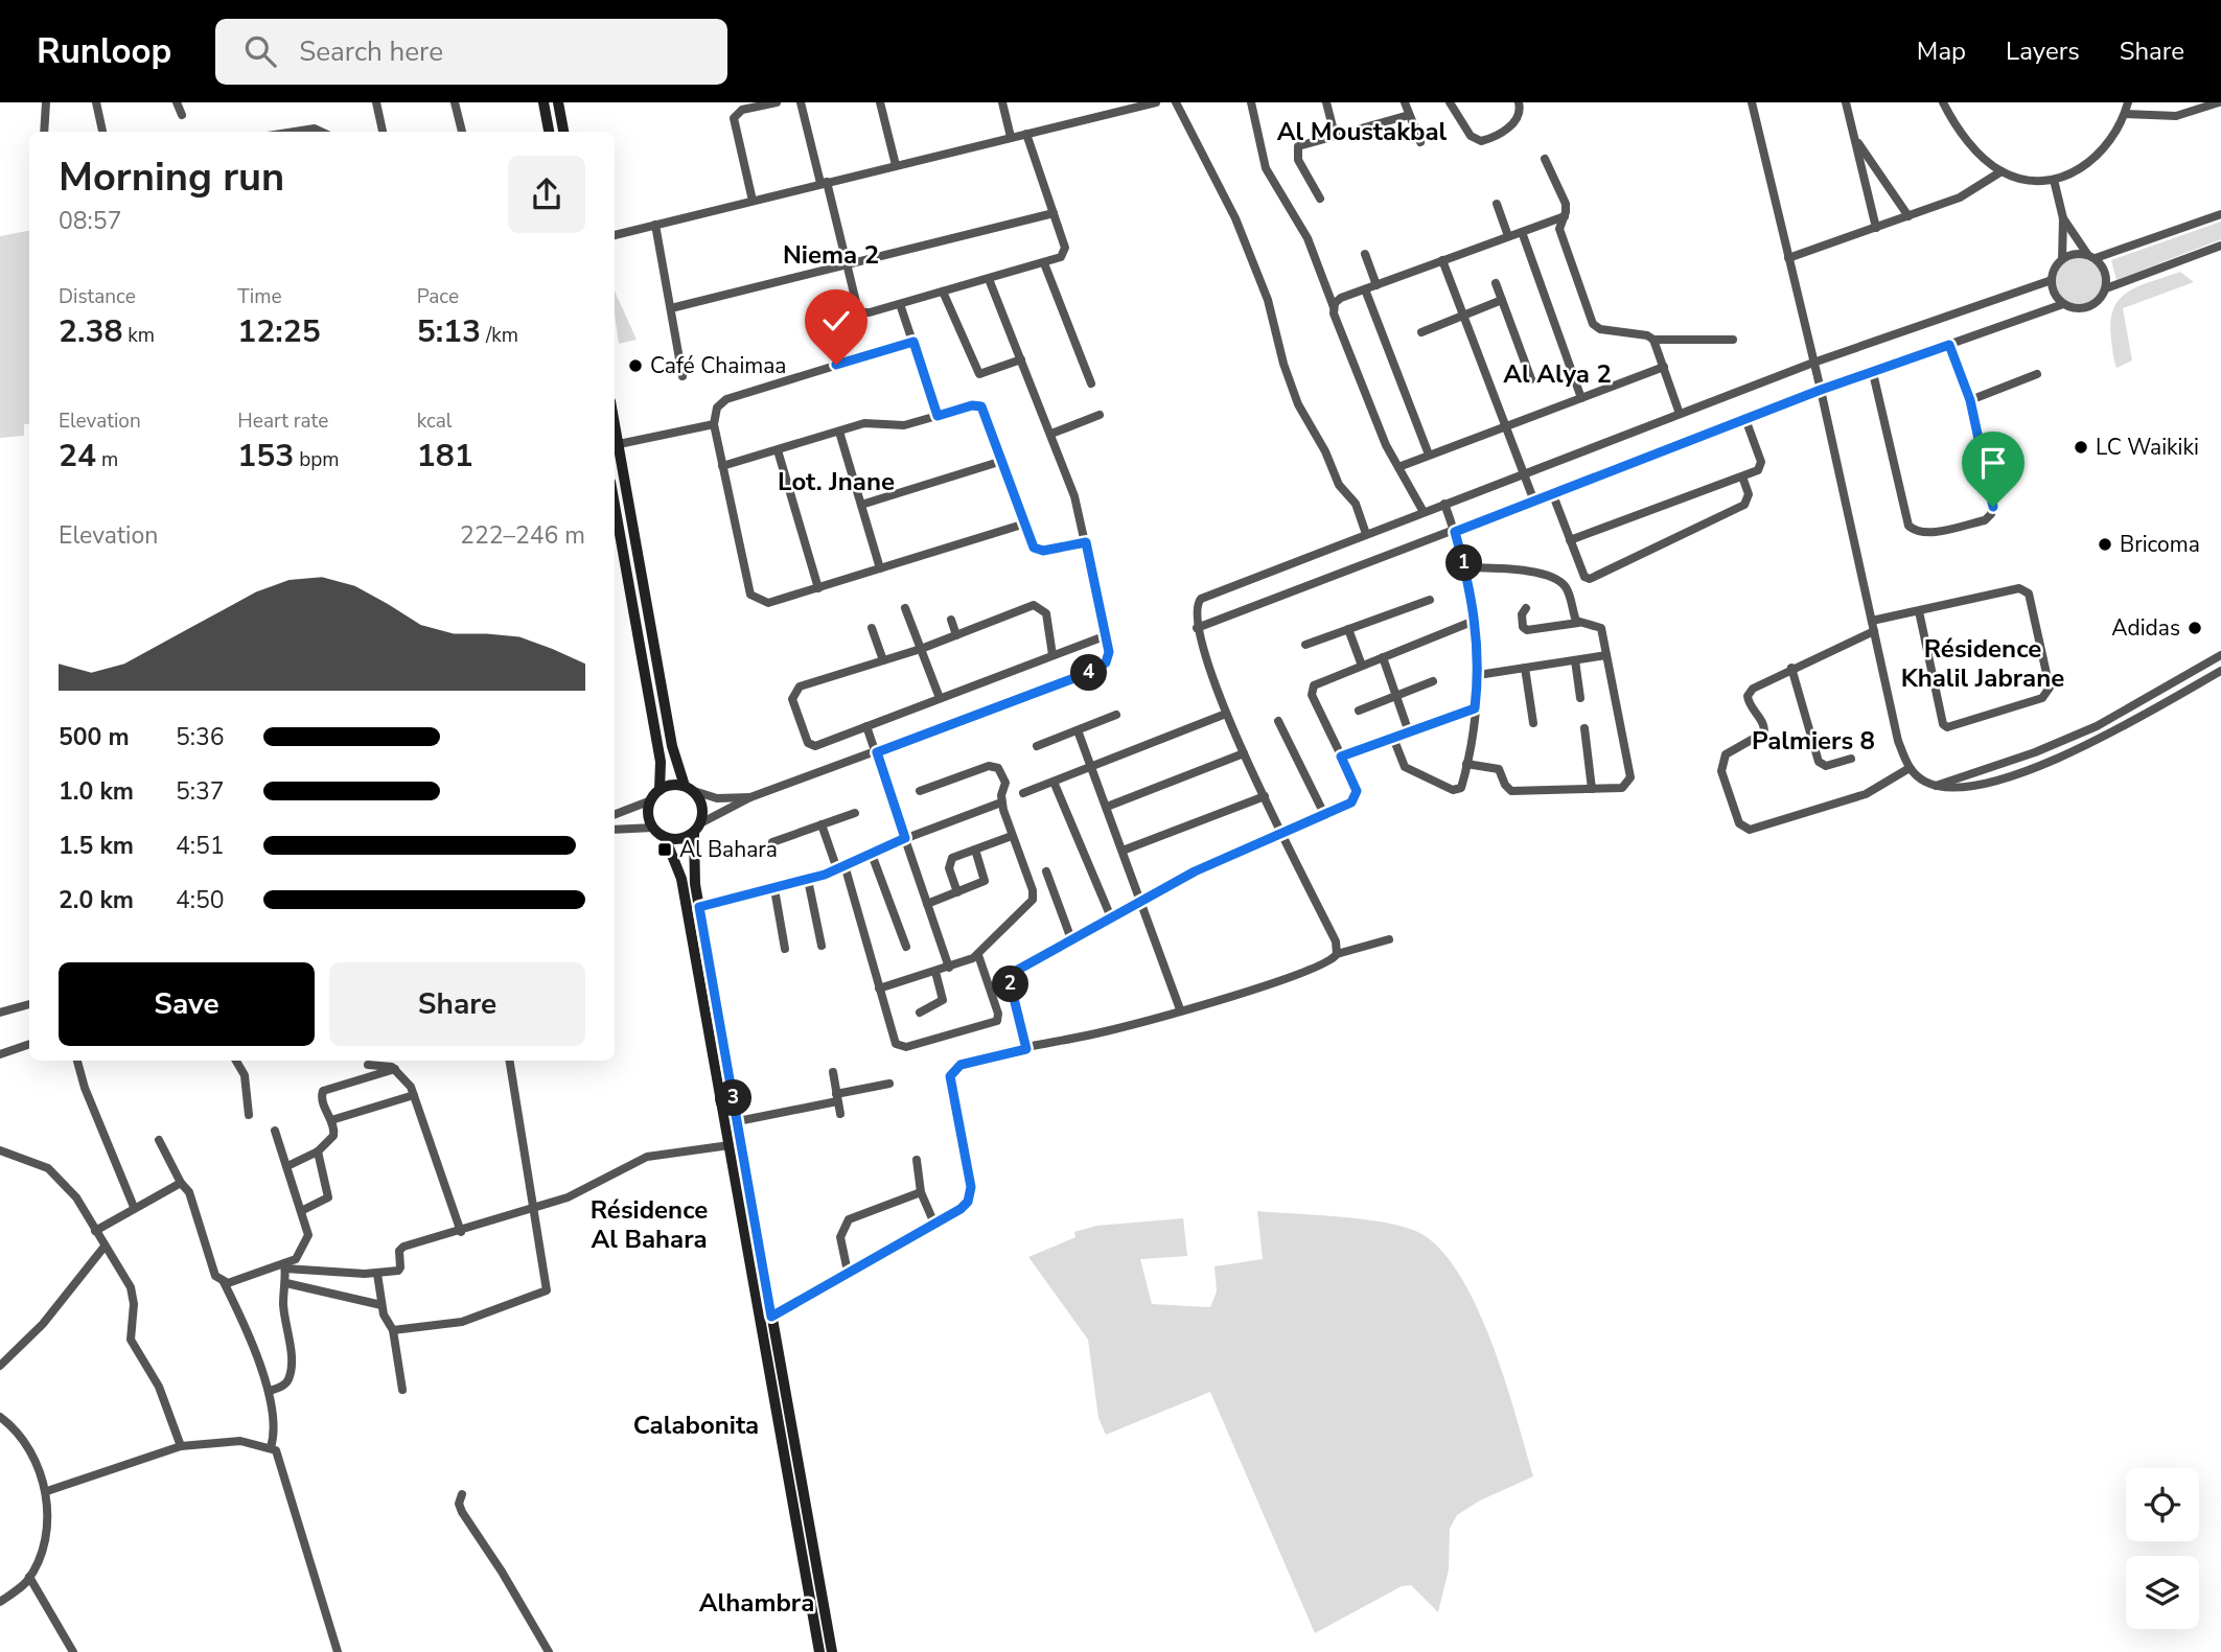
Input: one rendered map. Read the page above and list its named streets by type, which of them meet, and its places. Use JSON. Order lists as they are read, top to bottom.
{
  "districts": [
    "Al Moustakbal",
    "Niema 2",
    "Al Alya 2",
    "Lot. Jnane",
    "Résidence Khalil Jabrane",
    "Palmiers 8",
    "Résidence Al Bahara",
    "Calabonita",
    "Alhambra"
  ],
  "places": {
    "other": [
      "Café Chaimaa",
      "LC Waikiki",
      "Bricoma",
      "Adidas"
    ],
    "transit": ["Al Bahara"]
  },
  "page": {
    "header": "Runloop",
    "search": "Search here",
    "nav": ["Map", "Layers", "Share"],
    "heading": ["Morning run", "08:57"],
    "stats": [
      ["Distance", "2.38 km"],
      ["Time", "12:25"],
      ["Pace", "5:13 /km"],
      ["Elevation", "24 m"],
      ["Heart rate", "153 bpm"],
      ["kcal", "181"]
    ],
    "chart": ["Elevation", "222–246 m"],
    "pins": [
      "1",
      "4",
      "2",
      "3"
    ],
    "list": [
      {
        "name": "500 m",
        "note": "5:36"
      },
      {
        "name": "1.0 km",
        "note": "5:37"
      },
      {
        "name": "1.5 km",
        "note": "4:51"
      },
      {
        "name": "2.0 km",
        "note": "4:50"
      }
    ],
    "buttons": ["Save", "Share"]
  }
}
